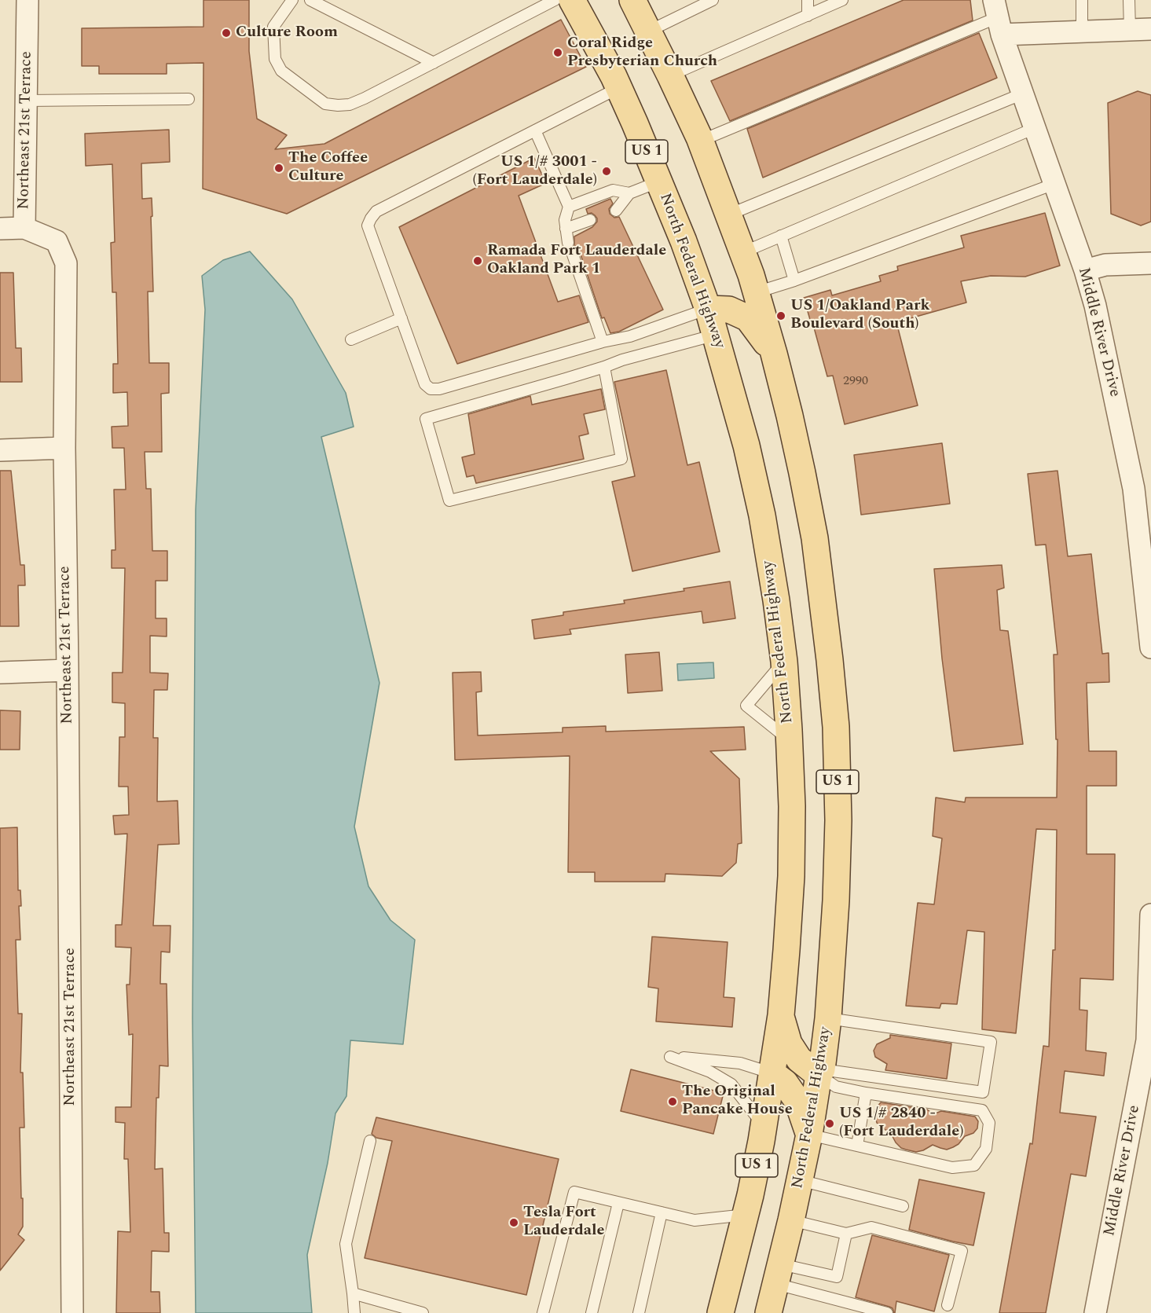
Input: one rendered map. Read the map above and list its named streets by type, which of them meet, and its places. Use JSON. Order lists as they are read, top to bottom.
{
  "streets": {
    "main road": ["US 1", "North Federal Highway"],
    "street": ["Northeast 21st Terrace", "Middle River Drive"]
  },
  "places": [
    "Culture Room",
    "Coral Ridge Presbyterian Church",
    "The Coffee Culture",
    "US 1/# 3001 - (Fort Lauderdale)",
    "Ramada Fort Lauderdale Oakland Park 1",
    "US 1/Oakland Park Boulevard (South)",
    "The Original Pancake House",
    "US 1/# 2840 - (Fort Lauderdale)",
    "Tesla Fort Lauderdale"
  ],
  "house_numbers": ["2990"]
}
